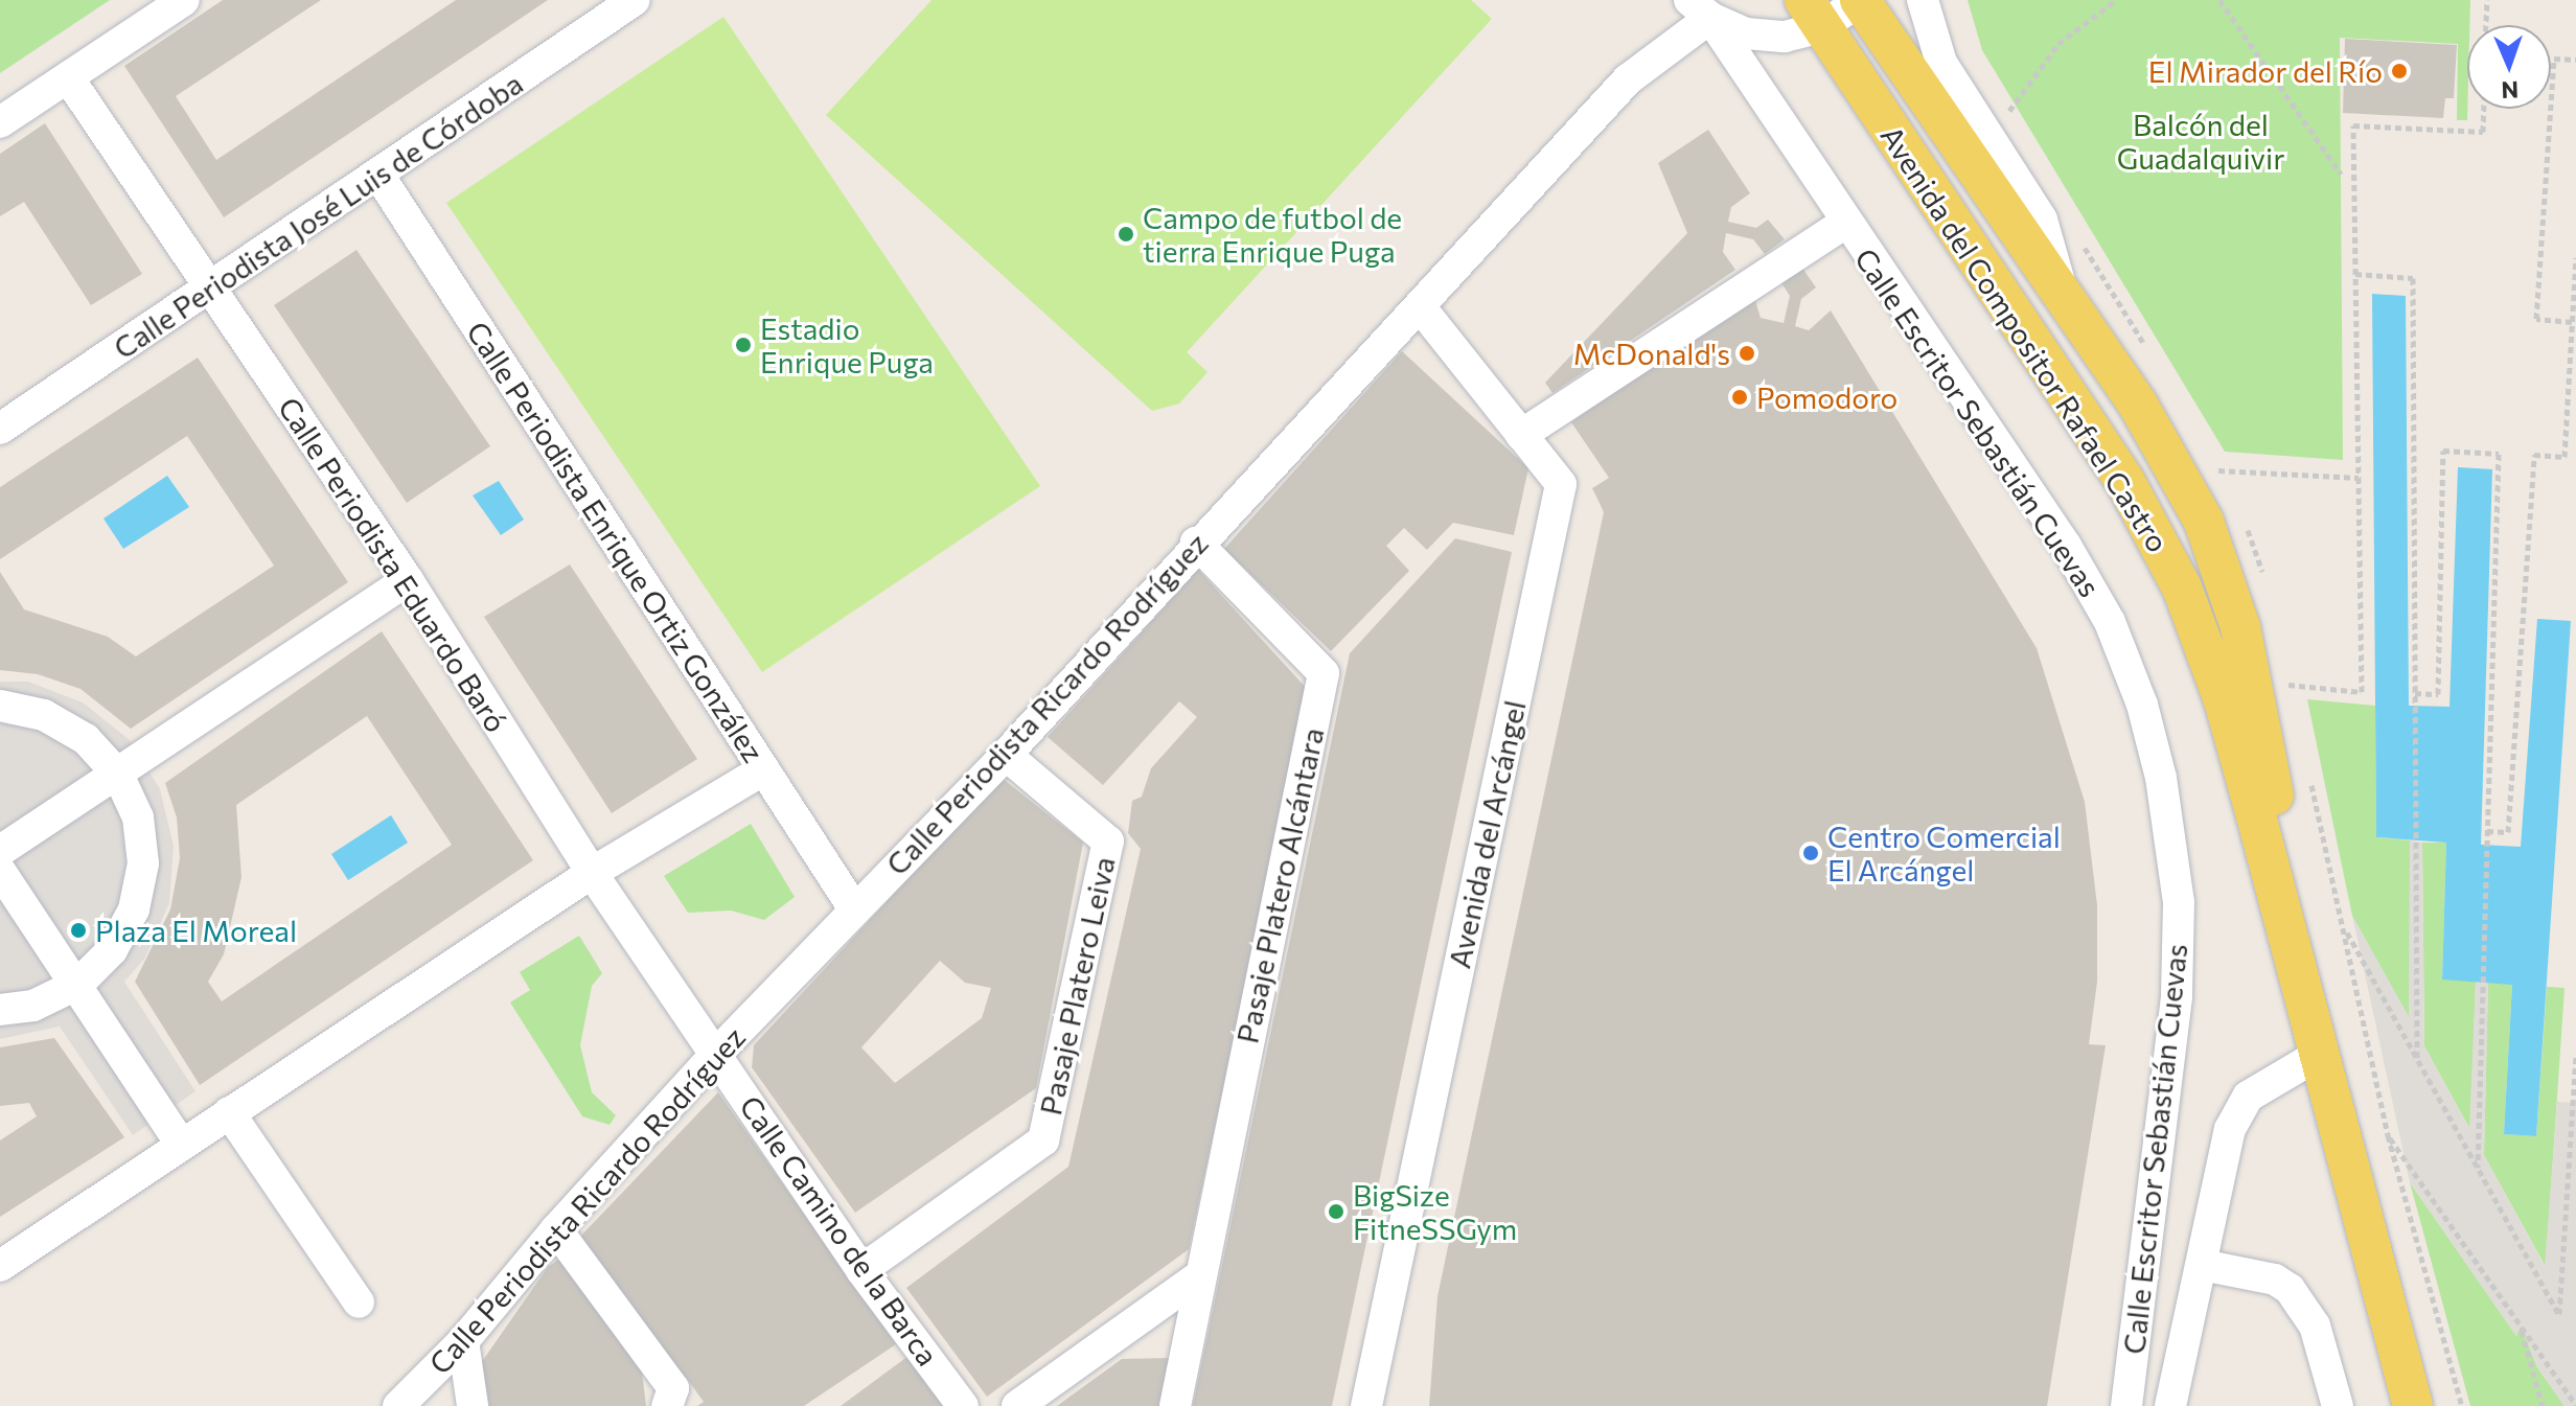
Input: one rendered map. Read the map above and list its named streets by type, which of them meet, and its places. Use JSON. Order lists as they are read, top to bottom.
{
  "streets": {
    "main road": ["Avenida del Compositor Rafael Castro"],
    "street": [
      "Calle Periodista José Luis de Córdoba",
      "Calle Escritor Sebastián Cuevas",
      "Calle Periodista Enrique Ortiz González",
      "Calle Periodista Eduardo Baró",
      "Calle Periodista Ricardo Rodríguez",
      "Avenida del Arcángel",
      "Pasaje Platero Alcántara",
      "Pasaje Platero Leiva",
      "Calle Camino de la Barca"
    ]
  },
  "crossings": [
    ["Calle Periodista José Luis de Córdoba", "Calle Periodista Enrique Ortiz González"],
    ["Calle Periodista José Luis de Córdoba", "Calle Periodista Eduardo Baró"],
    ["Avenida del Compositor Rafael Castro", "Calle Escritor Sebastián Cuevas"],
    ["Calle Escritor Sebastián Cuevas", "Calle Periodista Ricardo Rodríguez"],
    ["Calle Periodista Enrique Ortiz González", "Calle Periodista Ricardo Rodríguez"],
    ["Calle Periodista Eduardo Baró", "Calle Periodista Ricardo Rodríguez"],
    ["Calle Periodista Eduardo Baró", "Calle Camino de la Barca"],
    ["Calle Periodista Ricardo Rodríguez", "Avenida del Arcángel"],
    ["Calle Periodista Ricardo Rodríguez", "Pasaje Platero Alcántara"],
    ["Calle Periodista Ricardo Rodríguez", "Pasaje Platero Leiva"],
    ["Calle Periodista Ricardo Rodríguez", "Calle Camino de la Barca"],
    ["Pasaje Platero Leiva", "Calle Camino de la Barca"]
  ],
  "parks": ["Balcón del Guadalquivir"],
  "places": [
    "El Mirador del Río",
    "Campo de futbol de tierra Enrique Puga",
    "Estadio Enrique Puga",
    "McDonald's",
    "Pomodoro",
    "Centro Comercial El Arcángel",
    "Plaza El Moreal",
    "BigSize FitneSSGym"
  ],
  "north": "bottom"
}
